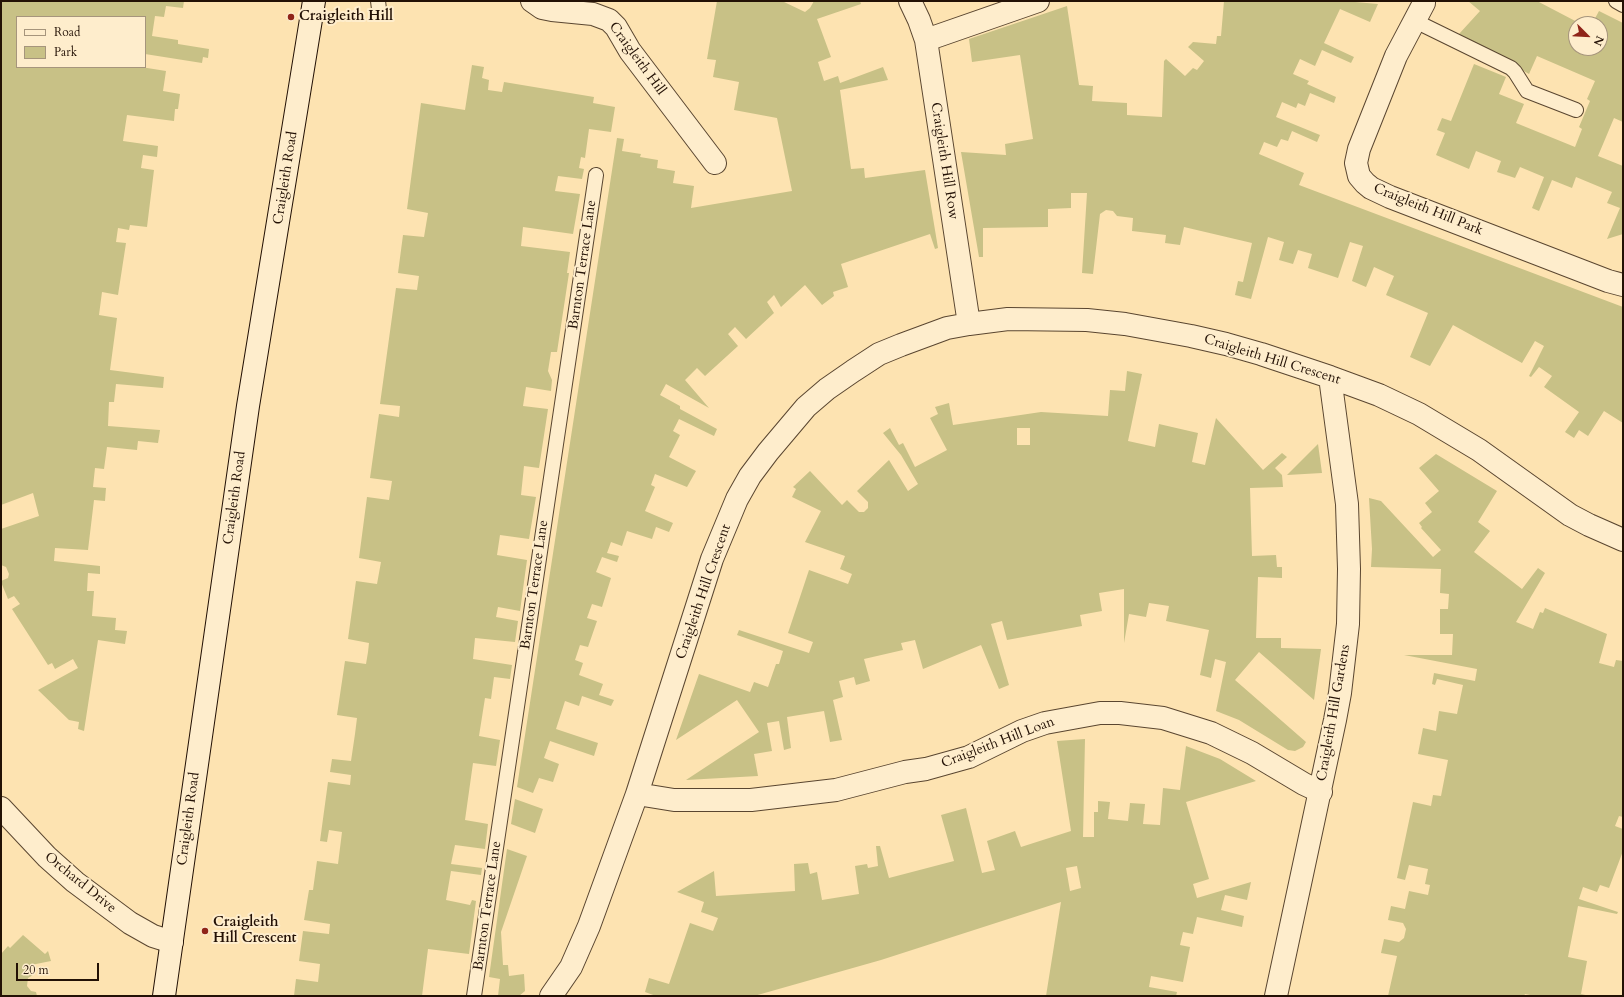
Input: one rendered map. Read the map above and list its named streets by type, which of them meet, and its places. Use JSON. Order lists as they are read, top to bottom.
{
  "streets": {
    "street": [
      "Craigleith Hill",
      "Craigleith Hill Row",
      "Craigleith Road",
      "Craigleith Hill Park",
      "Craigleith Hill Crescent",
      "Craigleith Hill Gardens",
      "Craigleith Hill Loan",
      "Orchard Drive"
    ],
    "lane": ["Barnton Terrace Lane"]
  },
  "crossings": [
    ["Craigleith Hill Row", "Craigleith Hill Crescent"],
    ["Craigleith Road", "Orchard Drive"],
    ["Craigleith Hill Crescent", "Craigleith Hill Gardens"],
    ["Craigleith Hill Crescent", "Craigleith Hill Loan"],
    ["Craigleith Hill Gardens", "Craigleith Hill Loan"]
  ],
  "places": ["Craigleith Hill", "Craigleith Hill Crescent"],
  "legend": ["Road", "Park"],
  "scale_bar": "20 m",
  "north": "bottom right"
}
